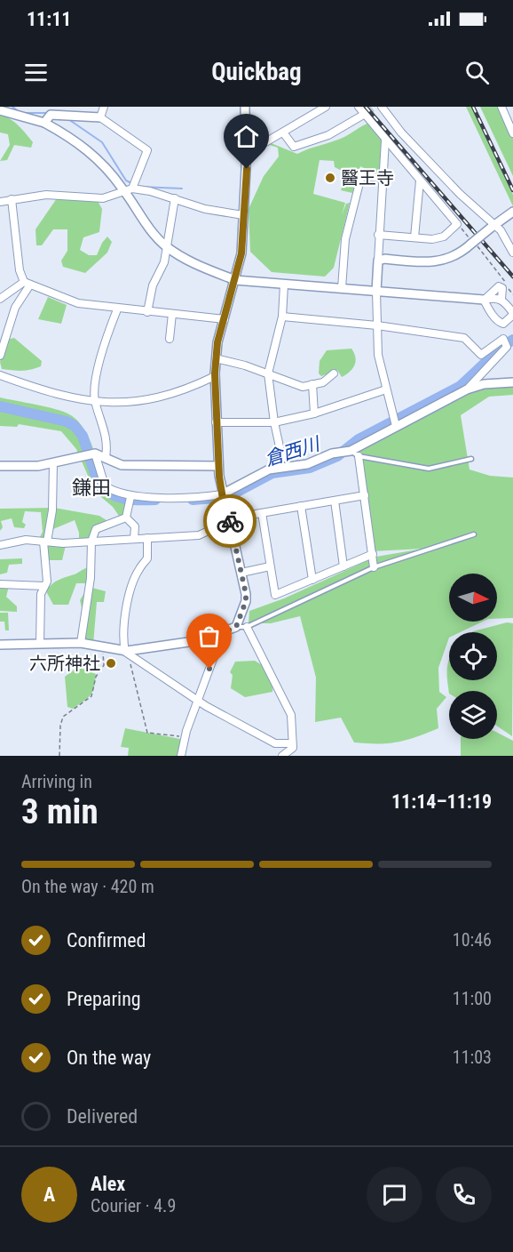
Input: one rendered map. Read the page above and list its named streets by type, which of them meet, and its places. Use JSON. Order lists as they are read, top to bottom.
{
  "districts": ["鎌田"],
  "water": ["倉西川"],
  "places": ["醫王寺", "六所神社"],
  "north": "right",
  "page": {
    "status": "11:11",
    "header": "Quickbag",
    "heading": ["3 min", "Arriving in", "11:14–11:19"],
    "panel": ["Alex", "Courier · 4.9"],
    "bar": "On the way · 420 m",
    "list": [
      ["Confirmed", "10:46"],
      ["Preparing", "11:00"],
      ["On the way", "11:03"],
      "Delivered"
    ],
    "round": "A"
  }
}
